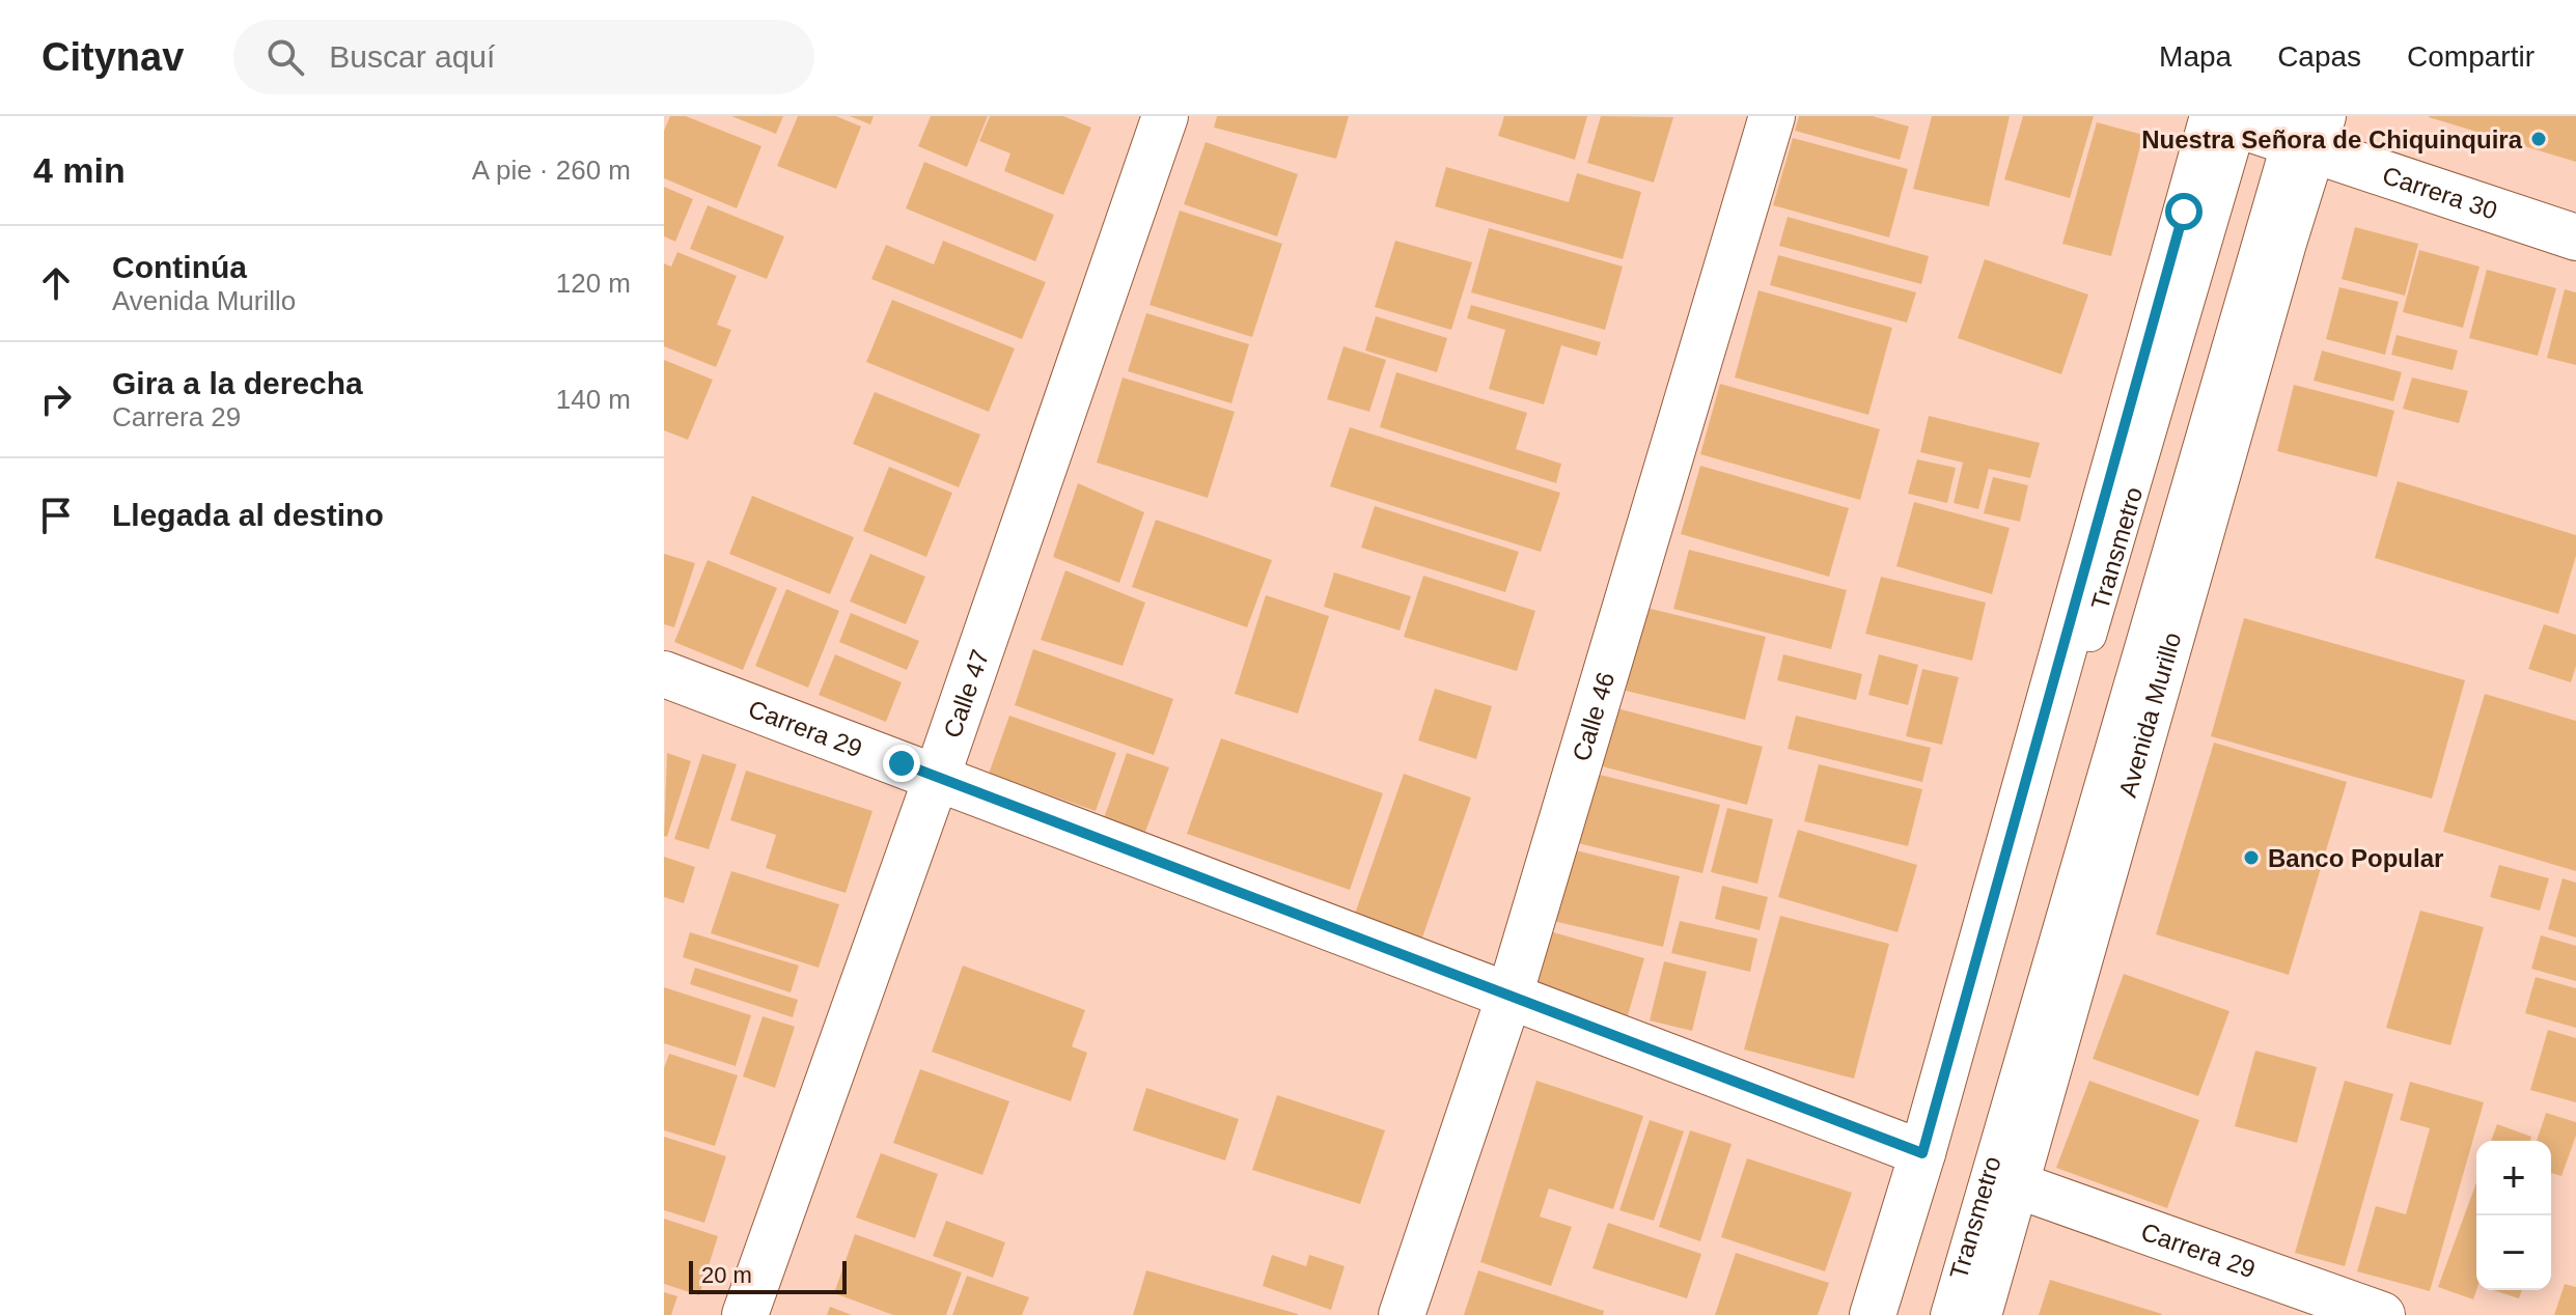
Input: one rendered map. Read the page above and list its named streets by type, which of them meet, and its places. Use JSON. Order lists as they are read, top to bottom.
{
  "streets": {
    "street": [
      "Carrera 30",
      "Calle 47",
      "Avenida Murillo",
      "Calle 46",
      "Carrera 29"
    ],
    "lane": ["Transmetro"]
  },
  "crossings": [
    ["Carrera 30", "Transmetro"],
    ["Carrera 30", "Avenida Murillo"],
    ["Transmetro", "Avenida Murillo"],
    ["Calle 47", "Carrera 29"],
    ["Avenida Murillo", "Carrera 29"],
    ["Calle 46", "Carrera 29"]
  ],
  "places": ["Nuestra Señora de Chiquinquira", "Banco Popular"],
  "scale_bar": "20 m",
  "page": {
    "header": "Citynav",
    "search": "Buscar aquí",
    "nav": ["Mapa", "Capas", "Compartir"],
    "heading": ["4 min", "A pie · 260 m"],
    "list": [
      ["Continúa", "Avenida Murillo", "120 m"],
      ["Gira a la derecha", "Carrera 29", "140 m"],
      "Llegada al destino"
    ],
    "map_buttons": ["+", "−"],
    "scale": "20 m"
  }
}
